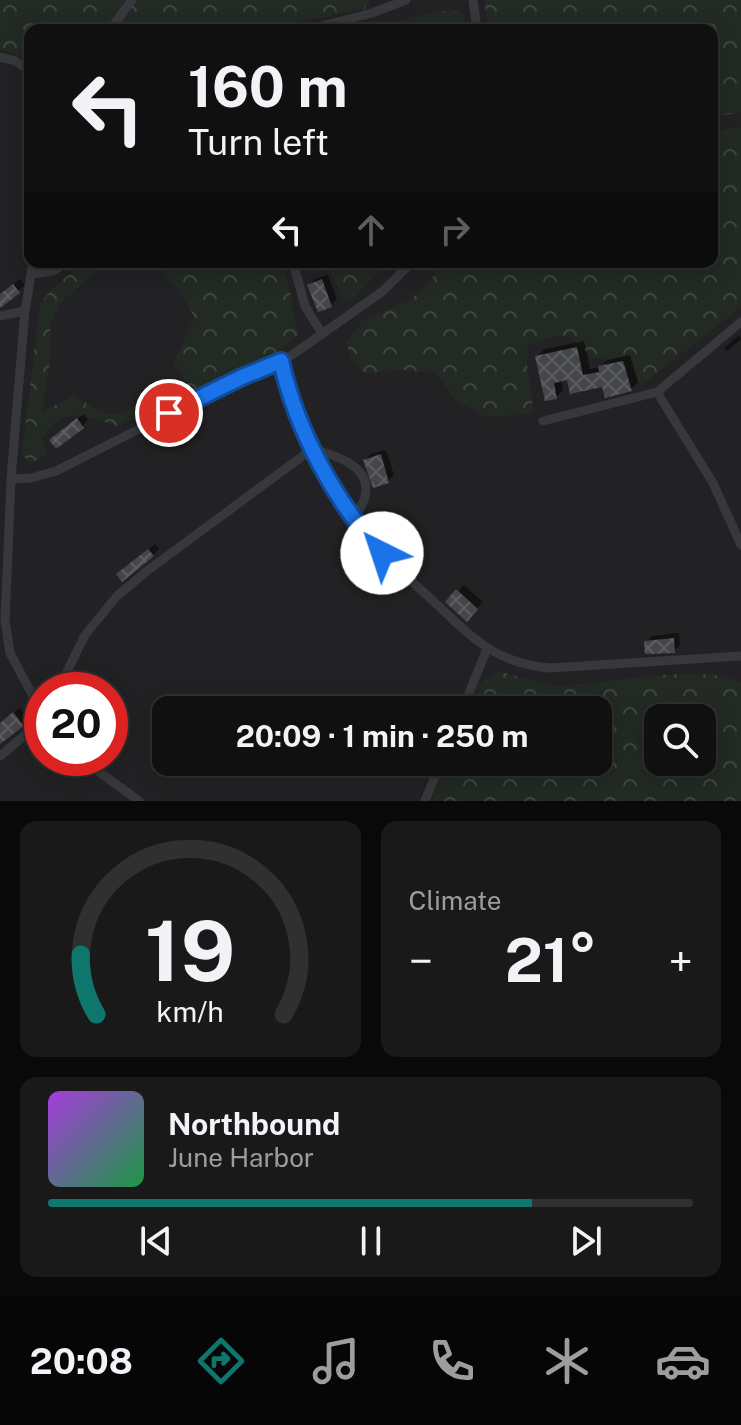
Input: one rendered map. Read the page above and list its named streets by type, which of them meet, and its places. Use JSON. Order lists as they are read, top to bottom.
{
  "page": {
    "turn": ["160 m", "Turn left"],
    "limit": "20",
    "trip": "20:09 · 1 min · 250 m",
    "tile": "Climate",
    "heat": ["−", "21°", "+"],
    "song": ["Northbound", "June Harbor"],
    "tabs": "20:08",
    "gauge": ["19", "km/h"]
  }
}
